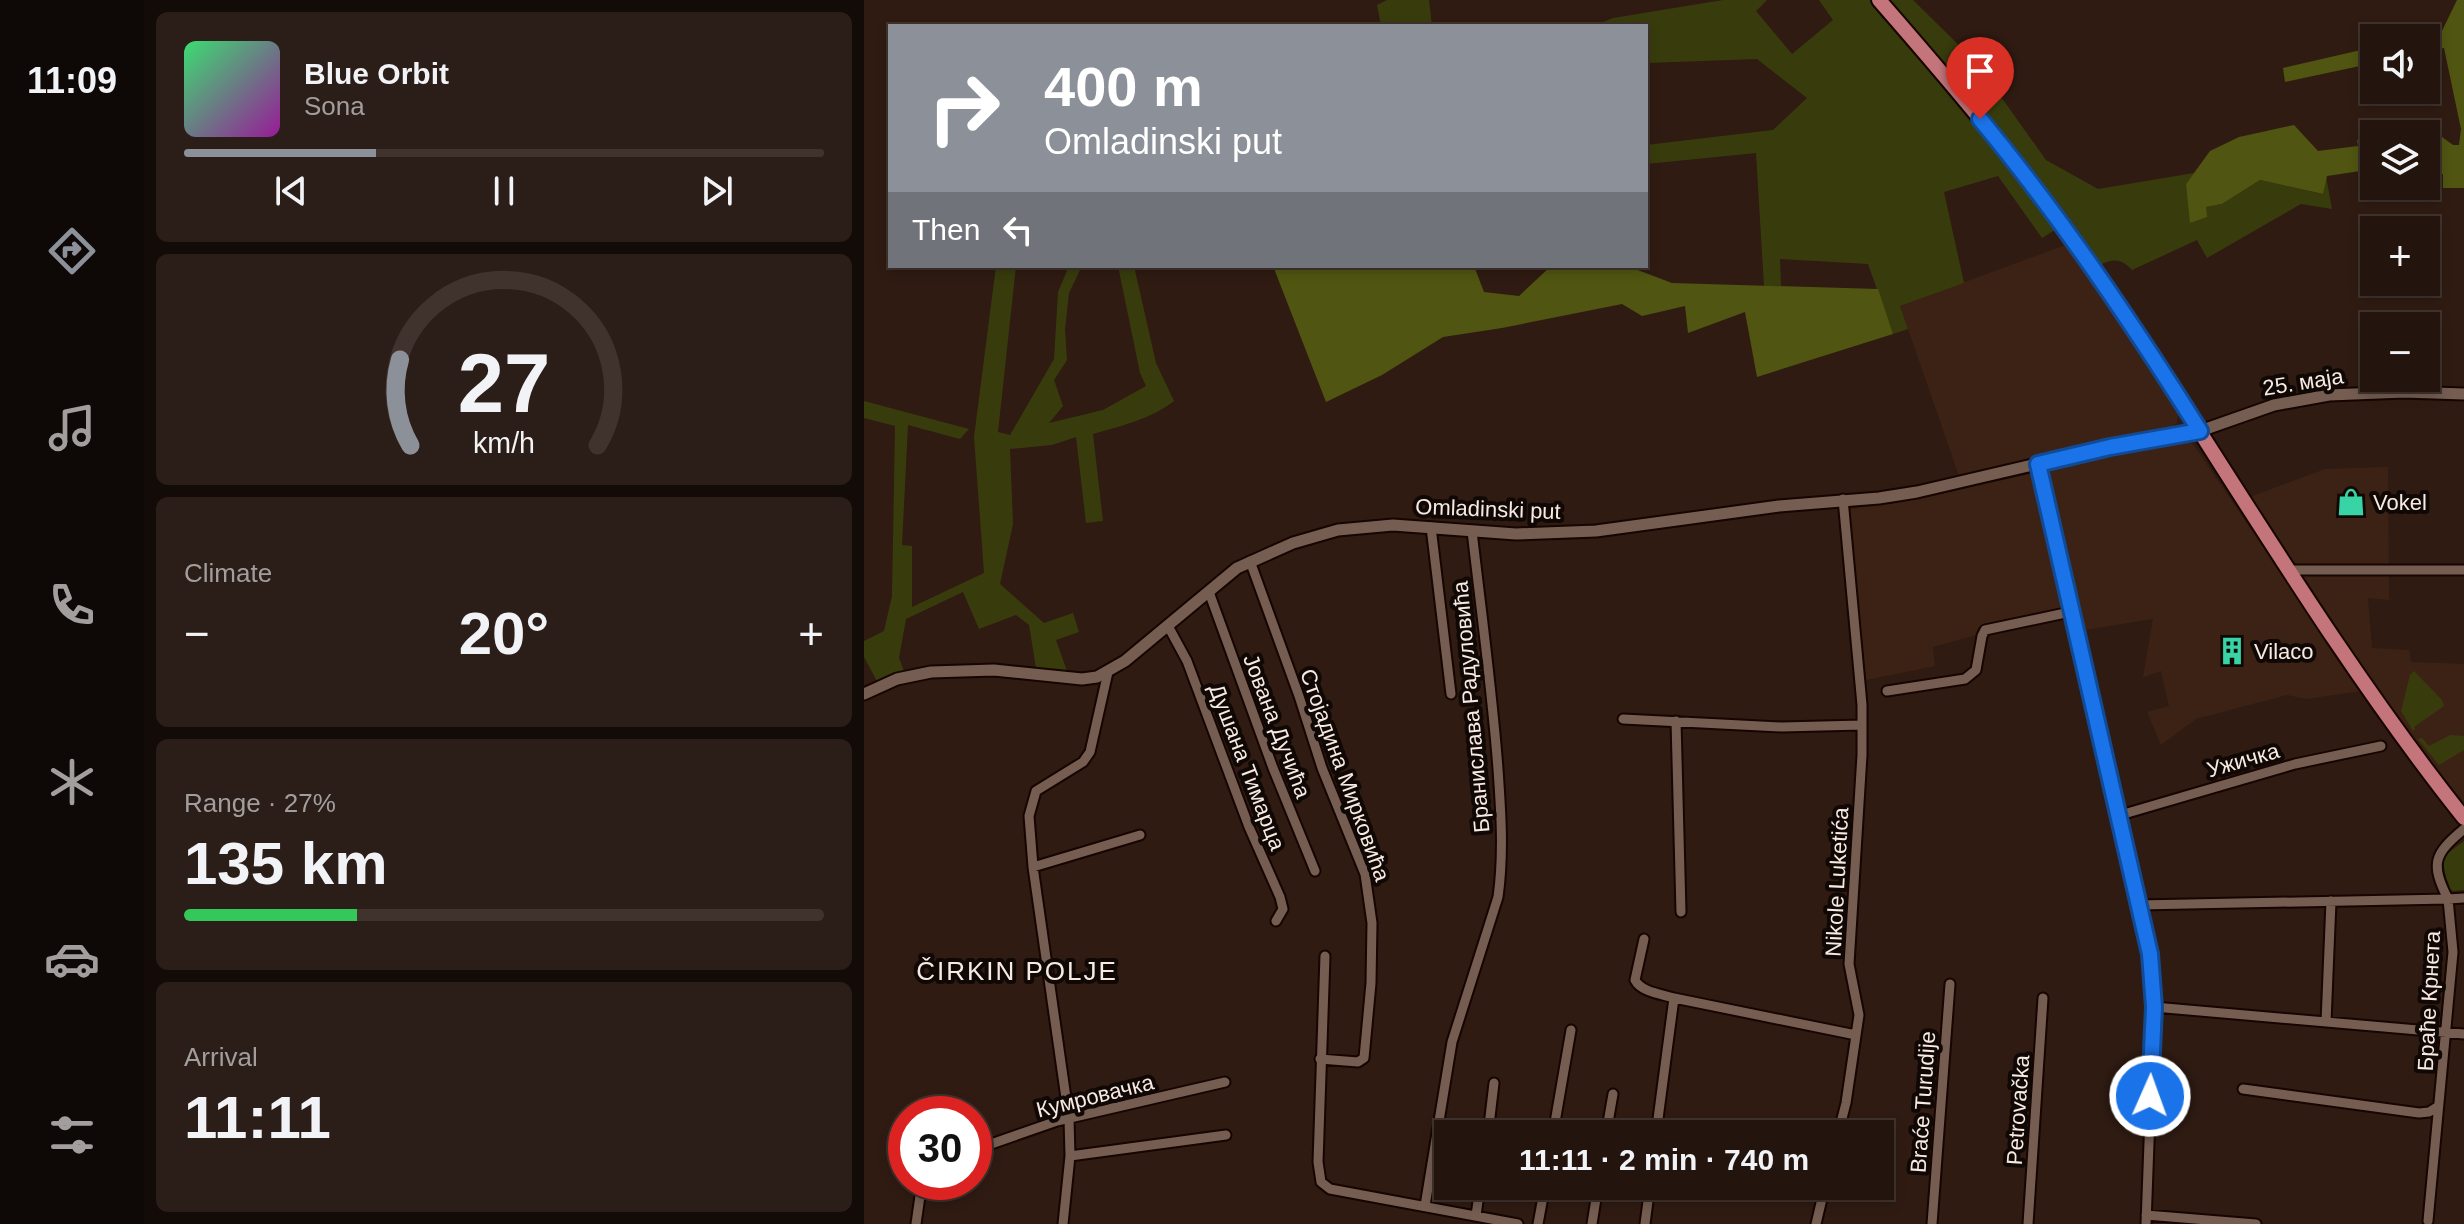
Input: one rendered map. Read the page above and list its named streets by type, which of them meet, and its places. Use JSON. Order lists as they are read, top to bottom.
{
  "streets": {
    "street": [
      "25. маја",
      "Omladinski put",
      "Бранислава Радуловића",
      "Јована Дучића",
      "Ужичка",
      "Душана Тимарца",
      "Стојадина Мирковића",
      "Nikole Luketića",
      "Браће Крнета",
      "Кумровачка",
      "Braće Turudije",
      "Petrovačka"
    ]
  },
  "crossings": [
    ["25. маја", "Omladinski put"],
    ["Omladinski put", "Бранислава Радуловића"],
    ["Omladinski put", "Јована Дучића"],
    ["Omladinski put", "Душана Тимарца"],
    ["Omladinski put", "Стојадина Мирковића"],
    ["Omladinski put", "Nikole Luketića"]
  ],
  "districts": ["ČIRKIN POLJE"],
  "places": {
    "shop": ["Vokel"],
    "building": ["Vilaco"]
  },
  "page": {
    "tabs": "11:09",
    "map_buttons": ["+", "−"],
    "turn": ["400 m", "Omladinski put"],
    "song": ["Blue Orbit", "Sona"],
    "then": "Then",
    "tile": [
      "Climate",
      ["Range · 27%", "135 km"],
      ["Arrival", "11:11"]
    ],
    "heat": ["−", "20°", "+"],
    "limit": "30",
    "trip": "11:11 · 2 min · 740 m",
    "gauge": ["27", "km/h"]
  }
}
